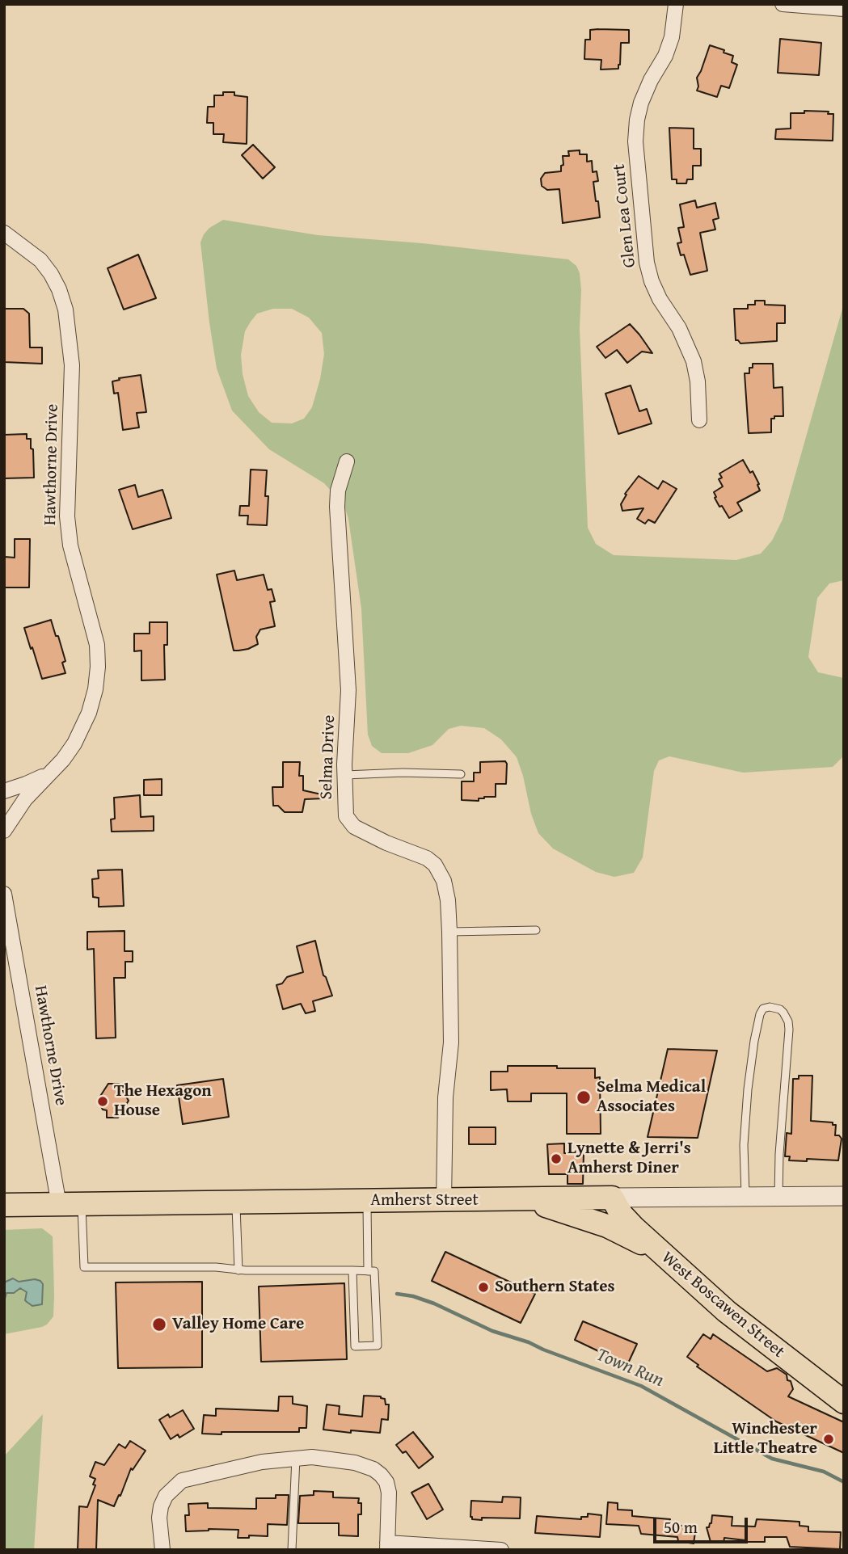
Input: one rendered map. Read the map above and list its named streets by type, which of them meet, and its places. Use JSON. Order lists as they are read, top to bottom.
{
  "streets": {
    "main road": ["Amherst Street", "West Boscawen Street"],
    "street": ["Glen Lea Court", "Hawthorne Drive", "Selma Drive"]
  },
  "crossings": [
    ["Hawthorne Drive", "Amherst Street"],
    ["Selma Drive", "Amherst Street"],
    ["Amherst Street", "West Boscawen Street"]
  ],
  "water": ["Town Run"],
  "places": [
    "Selma Medical Associates",
    "The Hexagon House",
    "Lynette & Jerri's Amherst Diner",
    "Southern States",
    "Valley Home Care",
    "Winchester Little Theatre"
  ],
  "scale_bar": "50 m"
}
